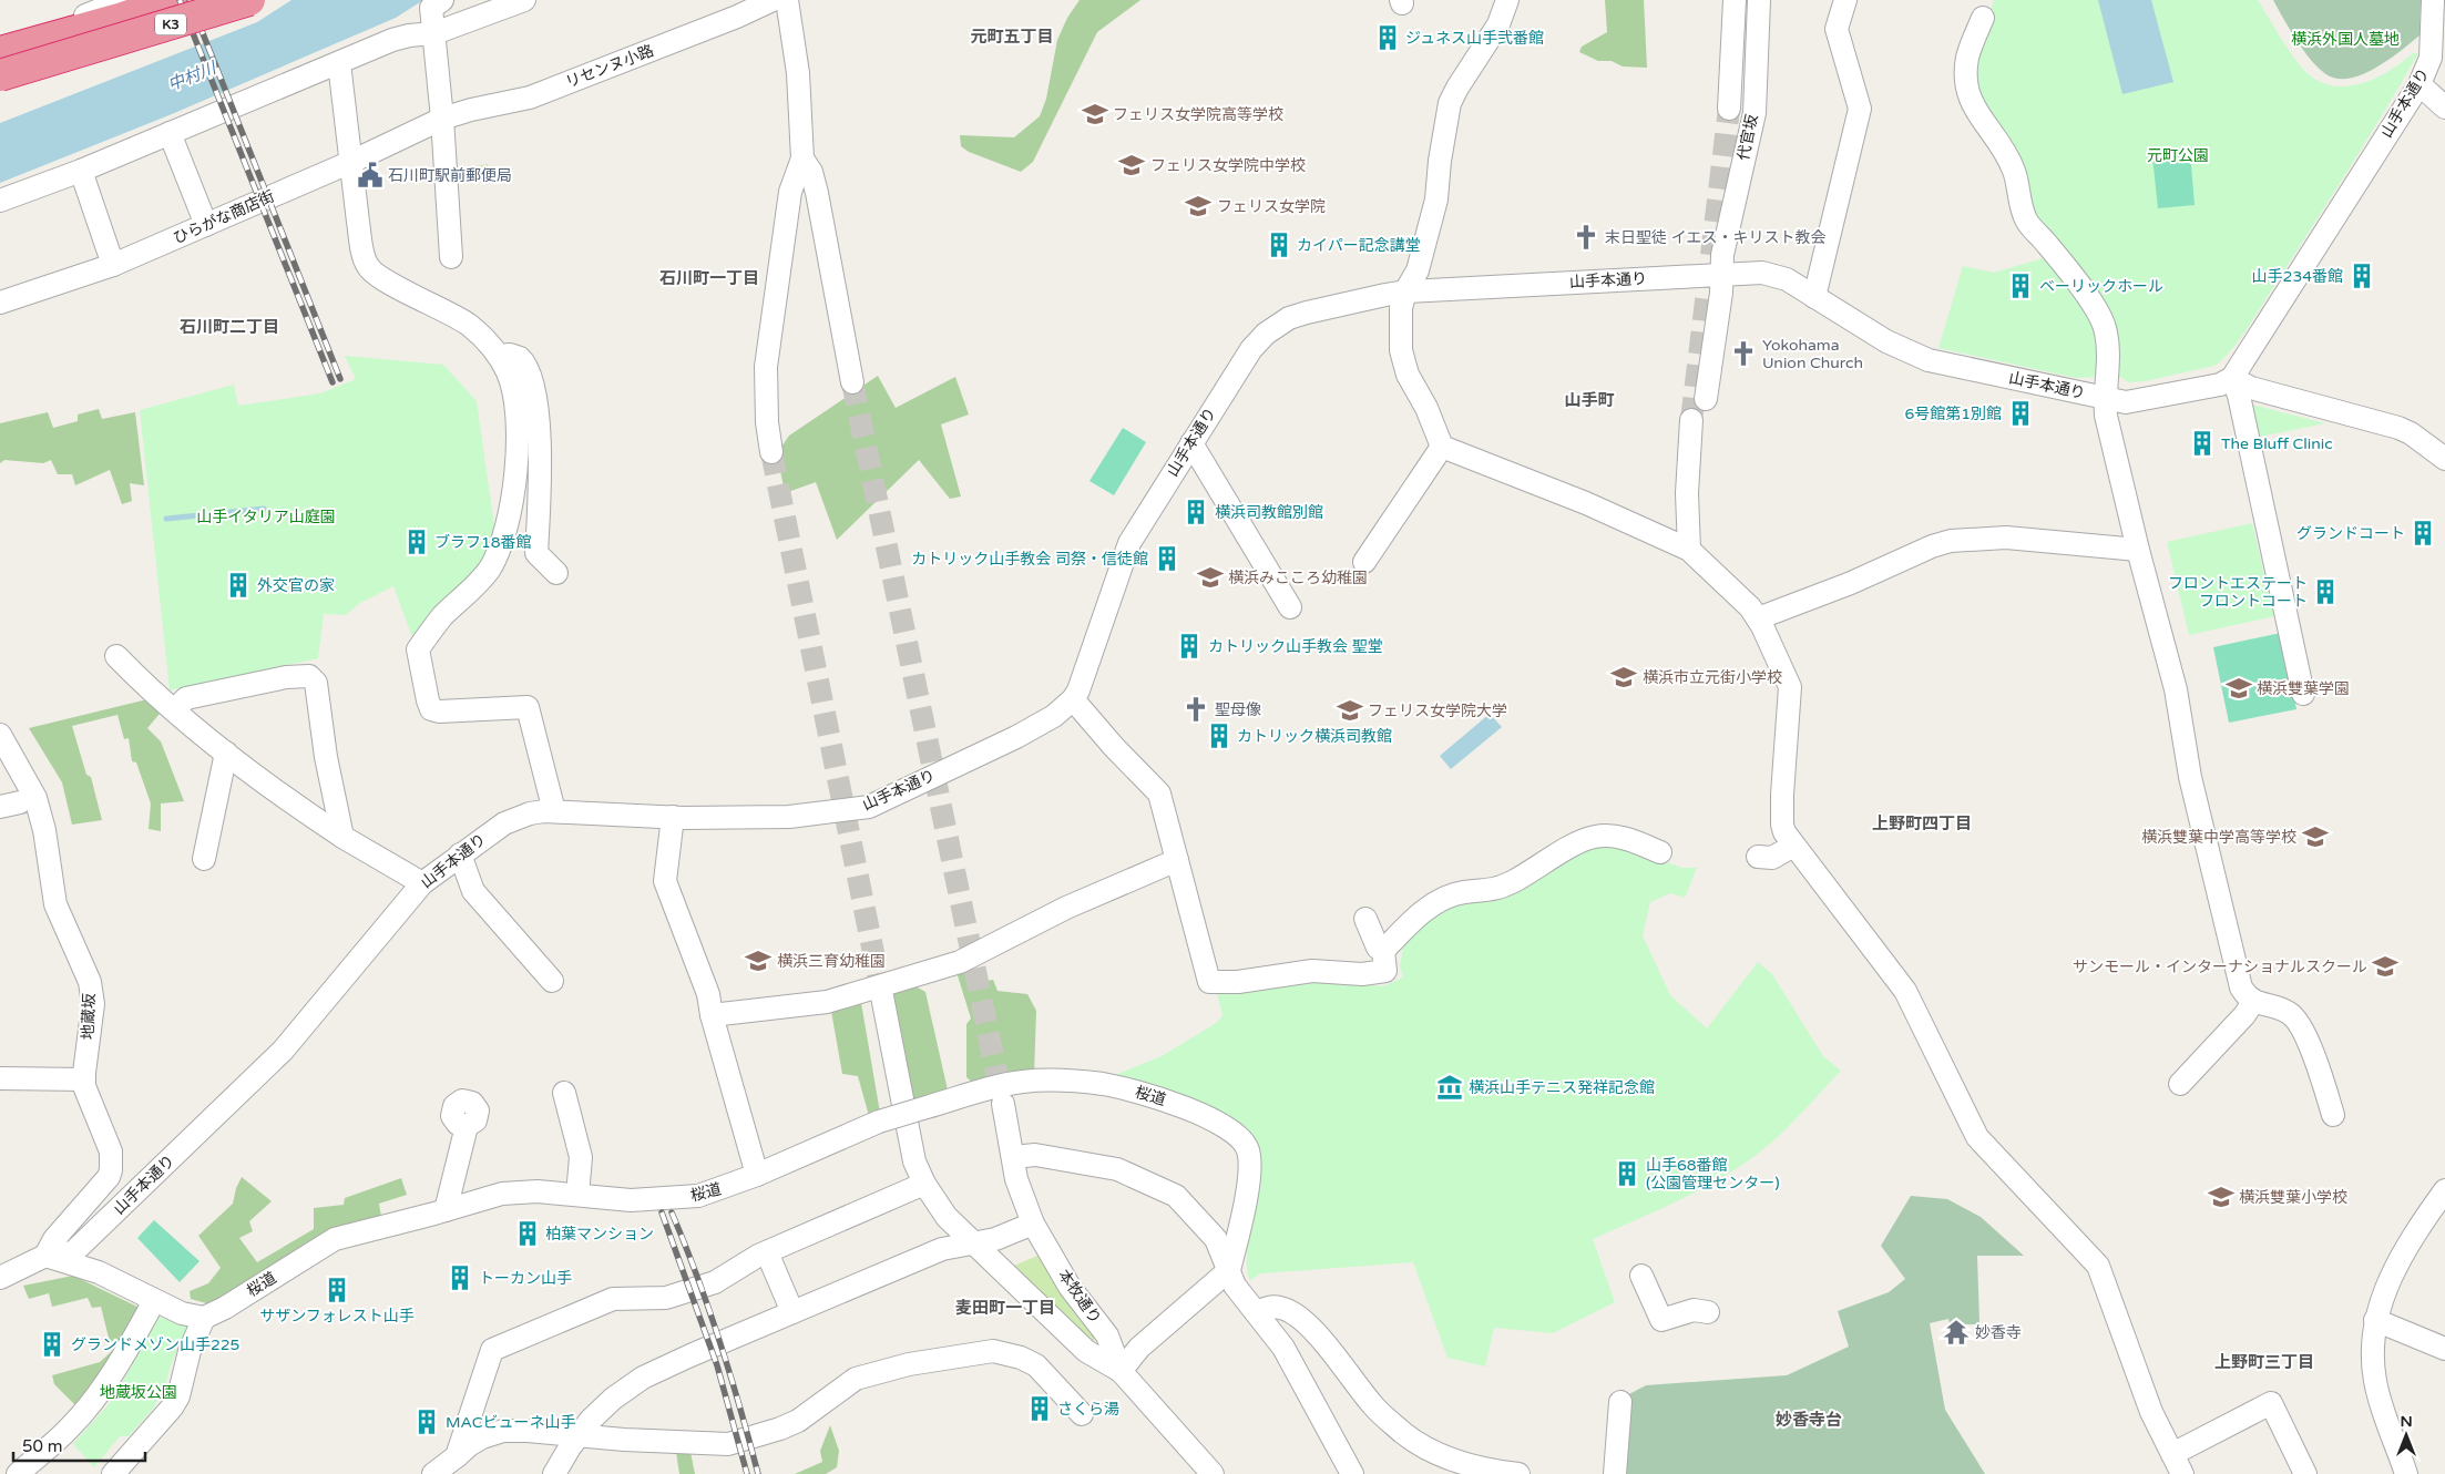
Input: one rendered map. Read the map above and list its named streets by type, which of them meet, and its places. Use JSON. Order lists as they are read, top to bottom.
{
  "streets": {
    "highway": ["K3"],
    "street": [
      "リセンヌ小路",
      "山手本通り",
      "代官坂",
      "ひらがな商店街",
      "地蔵坂",
      "桜道",
      "本牧通り"
    ]
  },
  "crossings": [
    ["リセンヌ小路", "ひらがな商店街"],
    ["山手本通り", "代官坂"],
    ["山手本通り", "地蔵坂"]
  ],
  "districts": [
    "元町五丁目",
    "石川町一丁目",
    "石川町二丁目",
    "山手町",
    "上野町四丁目",
    "麦田町一丁目",
    "上野町三丁目",
    "妙香寺台"
  ],
  "water": ["中村川"],
  "parks": [
    "横浜外国人墓地",
    "元町公園",
    "山手イタリア山庭園",
    "地蔵坂公園"
  ],
  "places": {
    "building": [
      "ジュネス山手弐番館",
      "カイパー記念講堂",
      "山手234番館",
      "ベーリックホール",
      "6号館第1別館",
      "The Bluff Clinic",
      "横浜司教館別館",
      "グランドコート",
      "ブラフ18番館",
      "カトリック山手教会 司祭・信徒館",
      "外交官の家",
      "フロントエステート フロントコート",
      "カトリック山手教会 聖堂",
      "カトリック横浜司教館",
      "山手68番館 (公園管理センター)",
      "柏葉マンション",
      "トーカン山手",
      "サザンフォレスト山手",
      "グランドメゾン山手225",
      "さくら湯",
      "MACビューネ山手"
    ],
    "school or university": [
      "フェリス女学院高等学校",
      "フェリス女学院中学校",
      "フェリス女学院",
      "横浜みこころ幼稚園",
      "横浜市立元街小学校",
      "横浜雙葉学園",
      "フェリス女学院大学",
      "横浜雙葉中学高等学校",
      "横浜三育幼稚園",
      "サンモール・インターナショナルスクール",
      "横浜雙葉小学校"
    ],
    "public building": ["石川町駅前郵便局"],
    "church": ["末日聖徒 イエス・キリスト教会", "Yokohama Union Church", "聖母像"],
    "museum": ["横浜山手テニス発祥記念館"],
    "temple": ["妙香寺"]
  },
  "scale_bar": "50 m",
  "north": "top"
}
